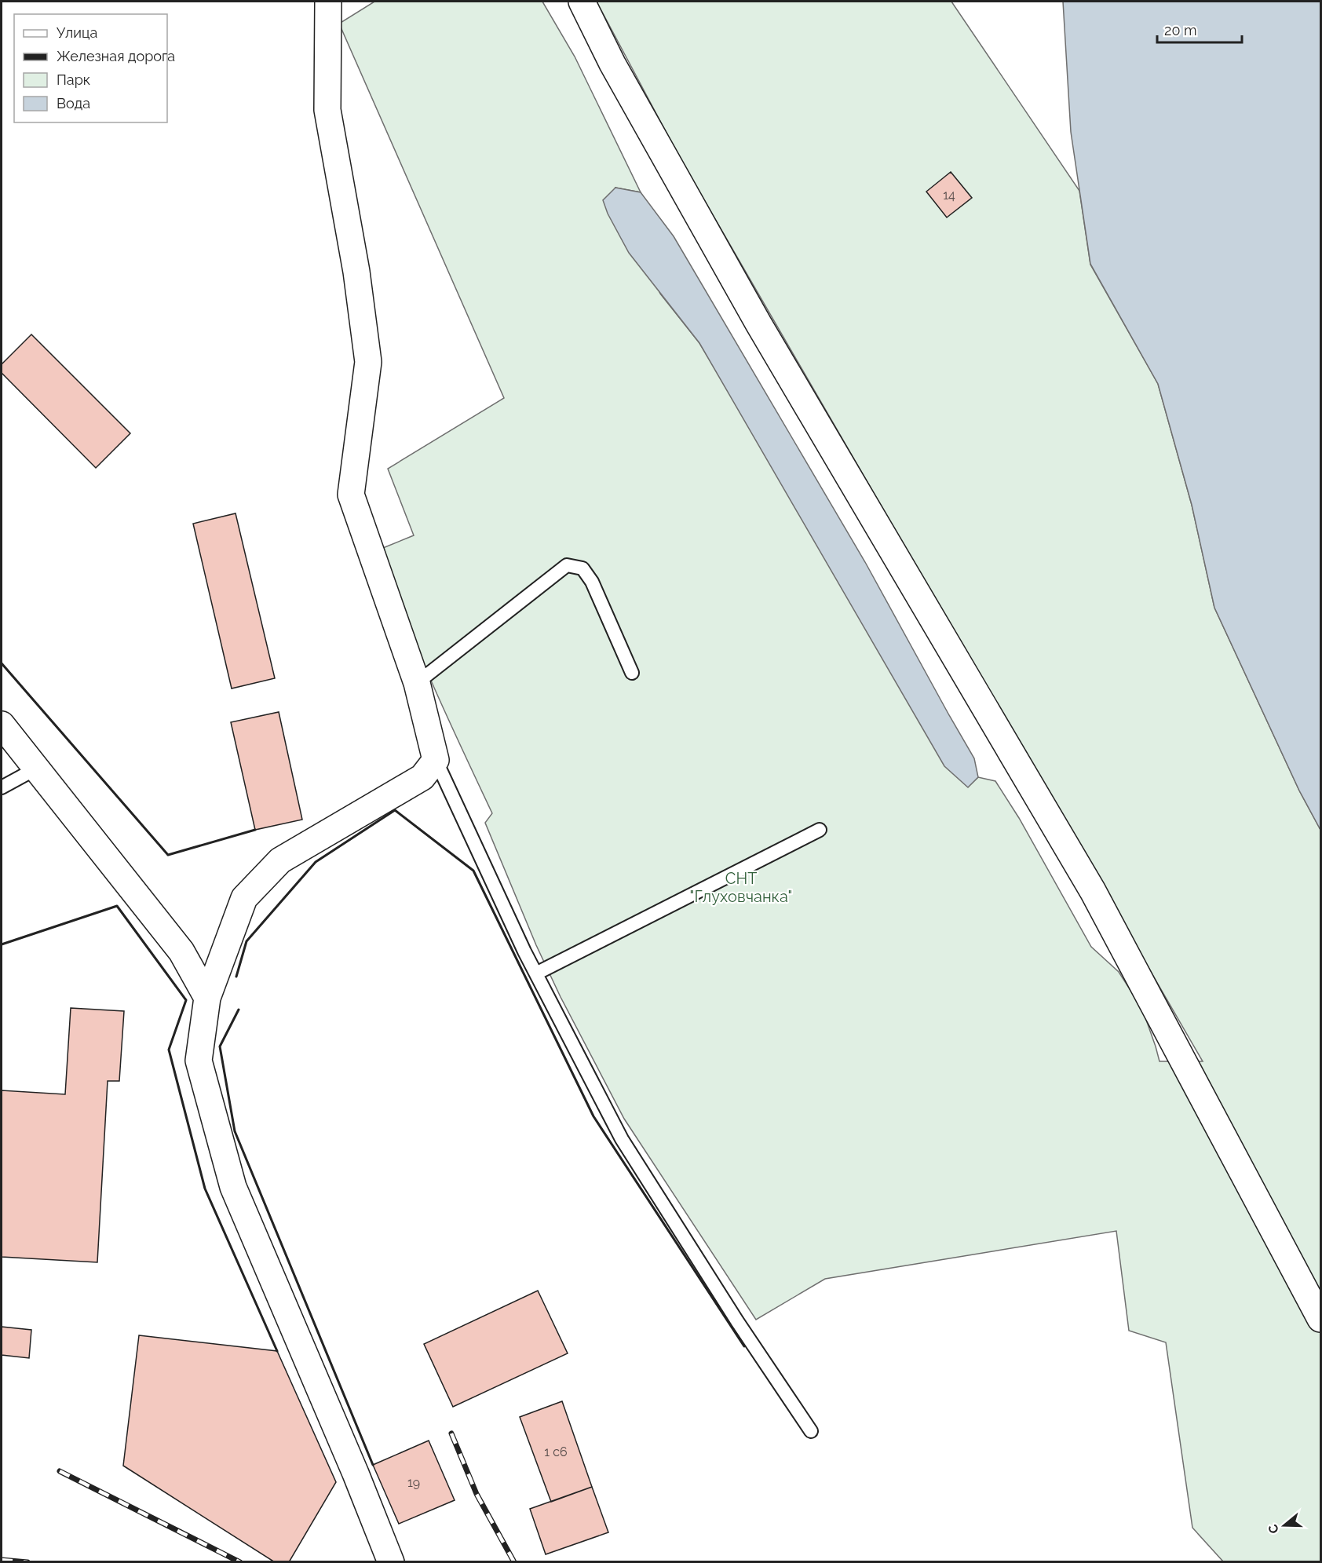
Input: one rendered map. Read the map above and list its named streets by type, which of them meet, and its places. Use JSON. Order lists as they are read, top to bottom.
{
  "parks": ["СНТ \"Глуховчанка\""],
  "house_numbers": ["14", "1 с6", "19"],
  "legend": [
    "Улица",
    "Железная дорога",
    "Парк",
    "Вода"
  ],
  "scale_bar": "20 m",
  "north": "left"
}
